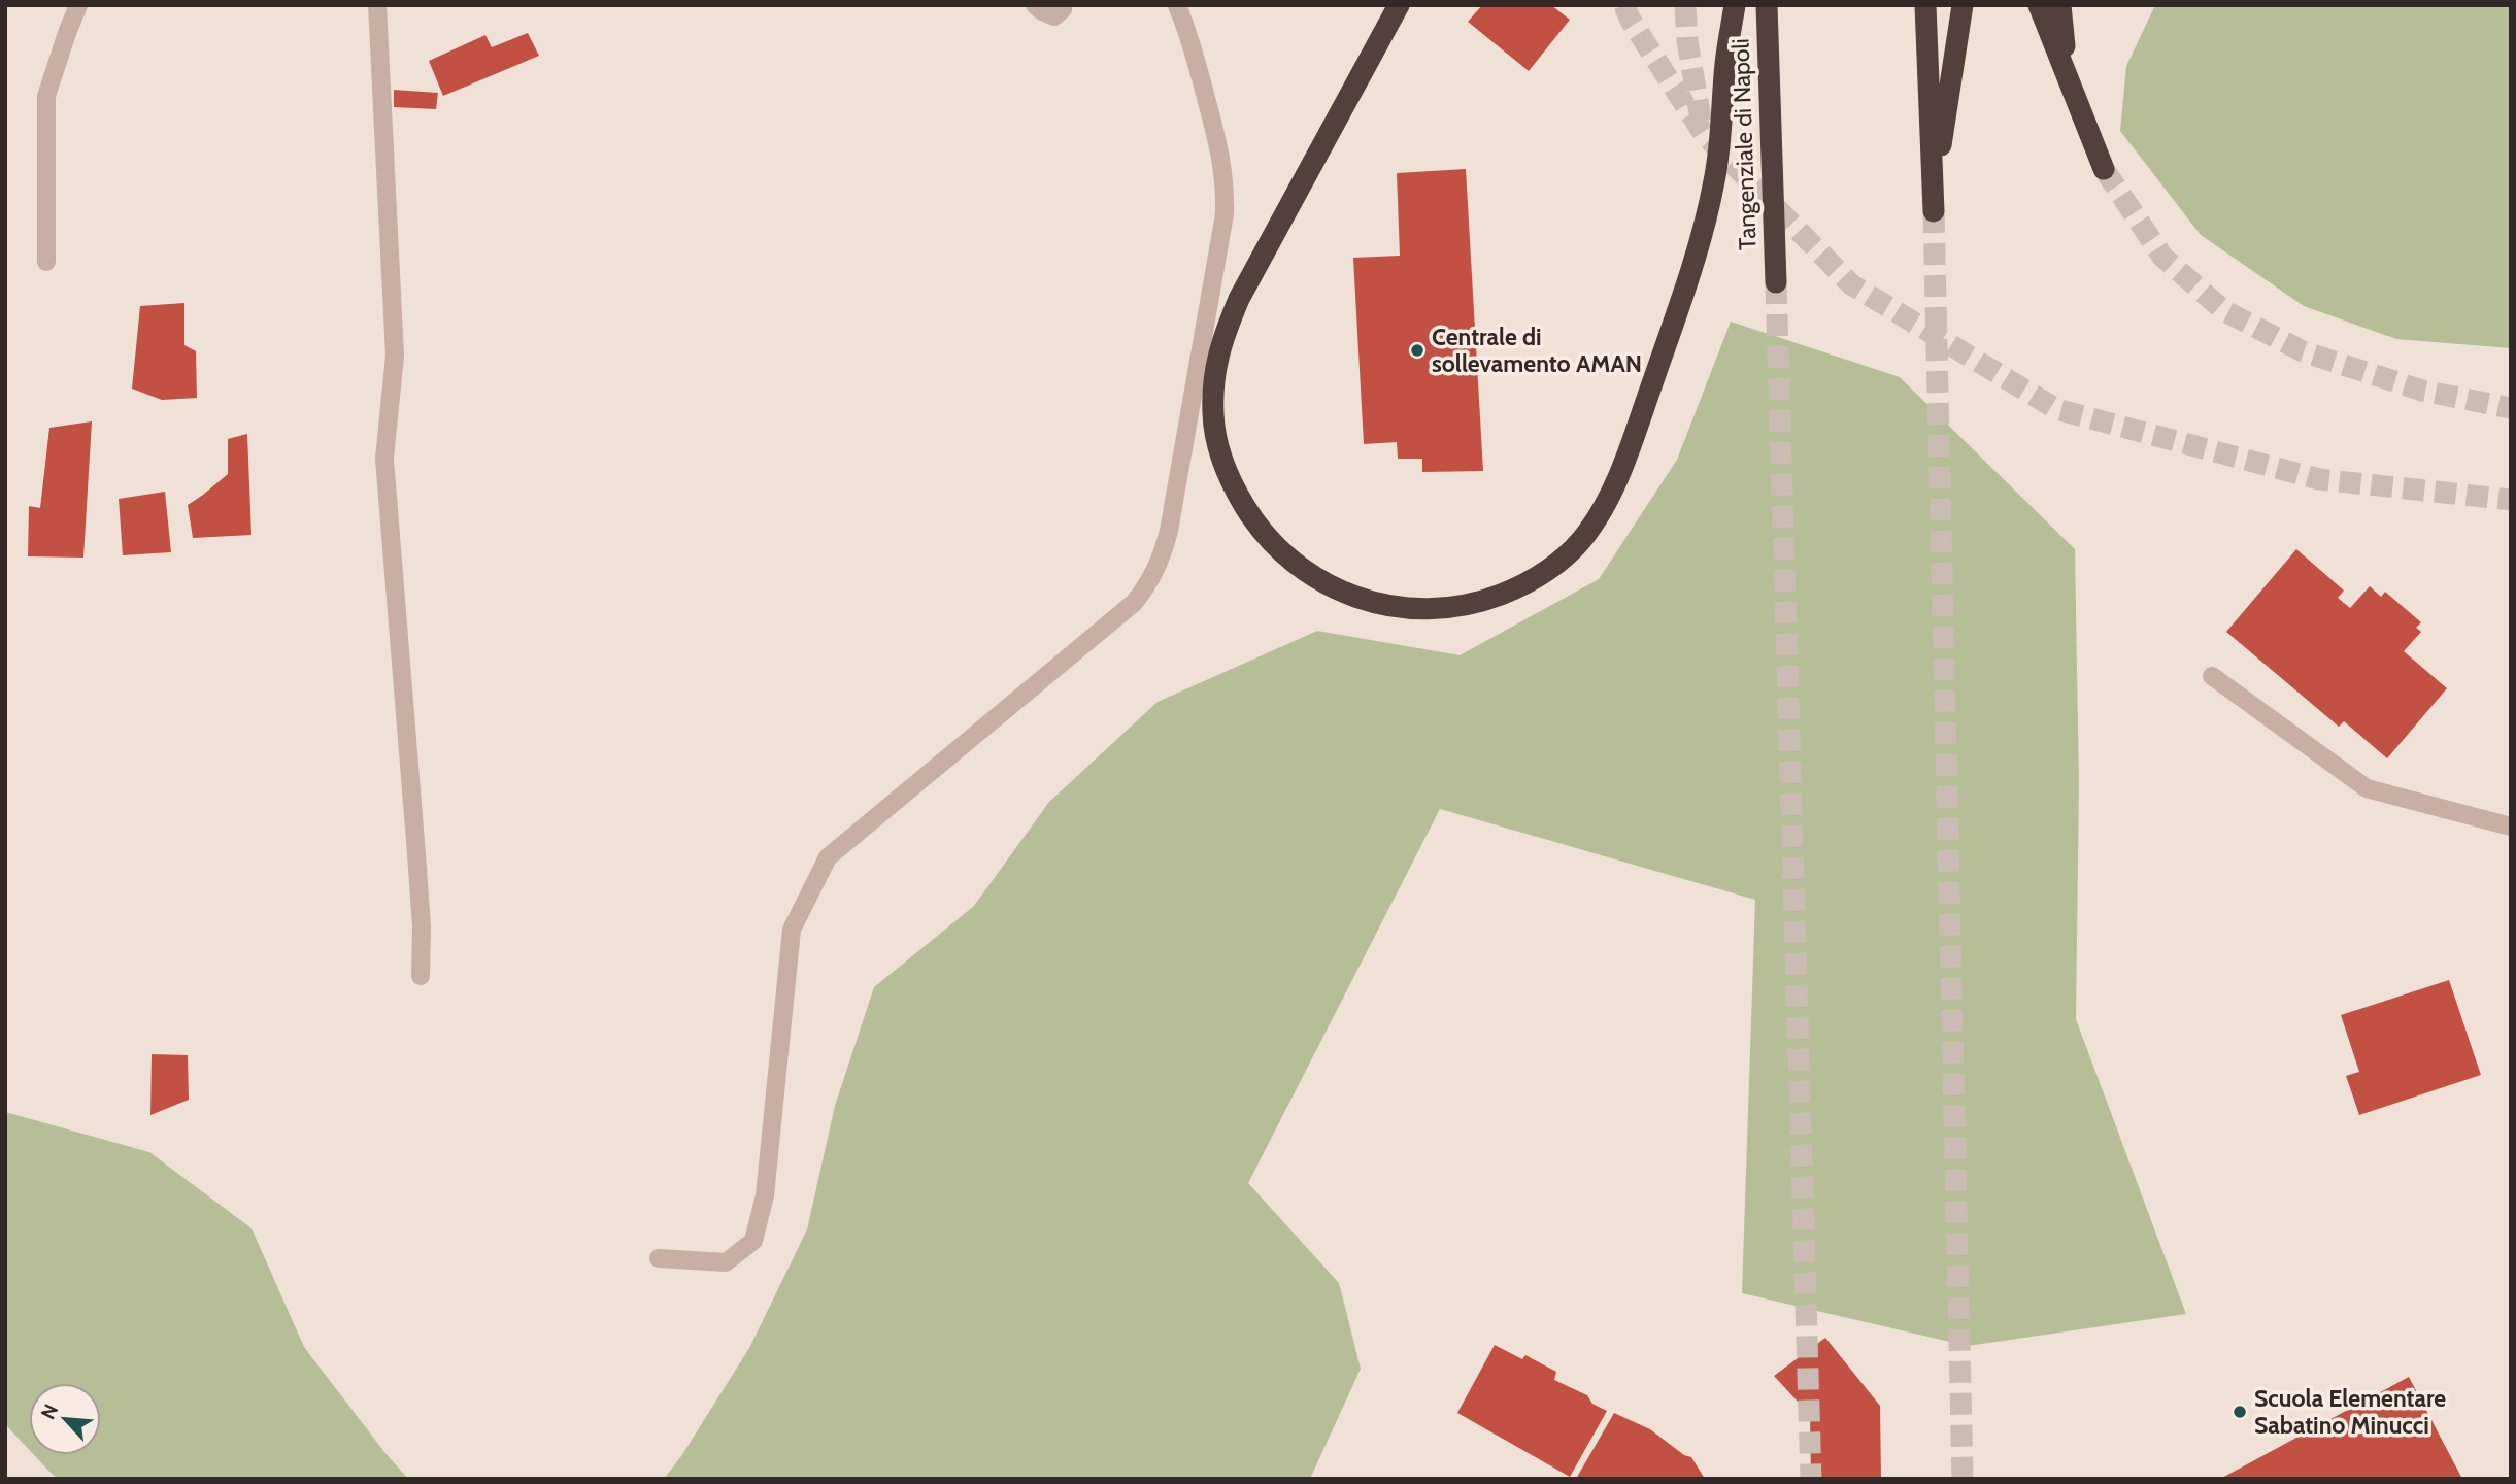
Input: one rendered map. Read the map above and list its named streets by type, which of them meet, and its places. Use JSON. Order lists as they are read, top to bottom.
{
  "streets": {
    "highway": ["Tangenziale di Napoli"]
  },
  "places": ["Centrale di sollevamento AMAN", "Scuola Elementare Sabatino Minucci"],
  "north": "top left"
}
